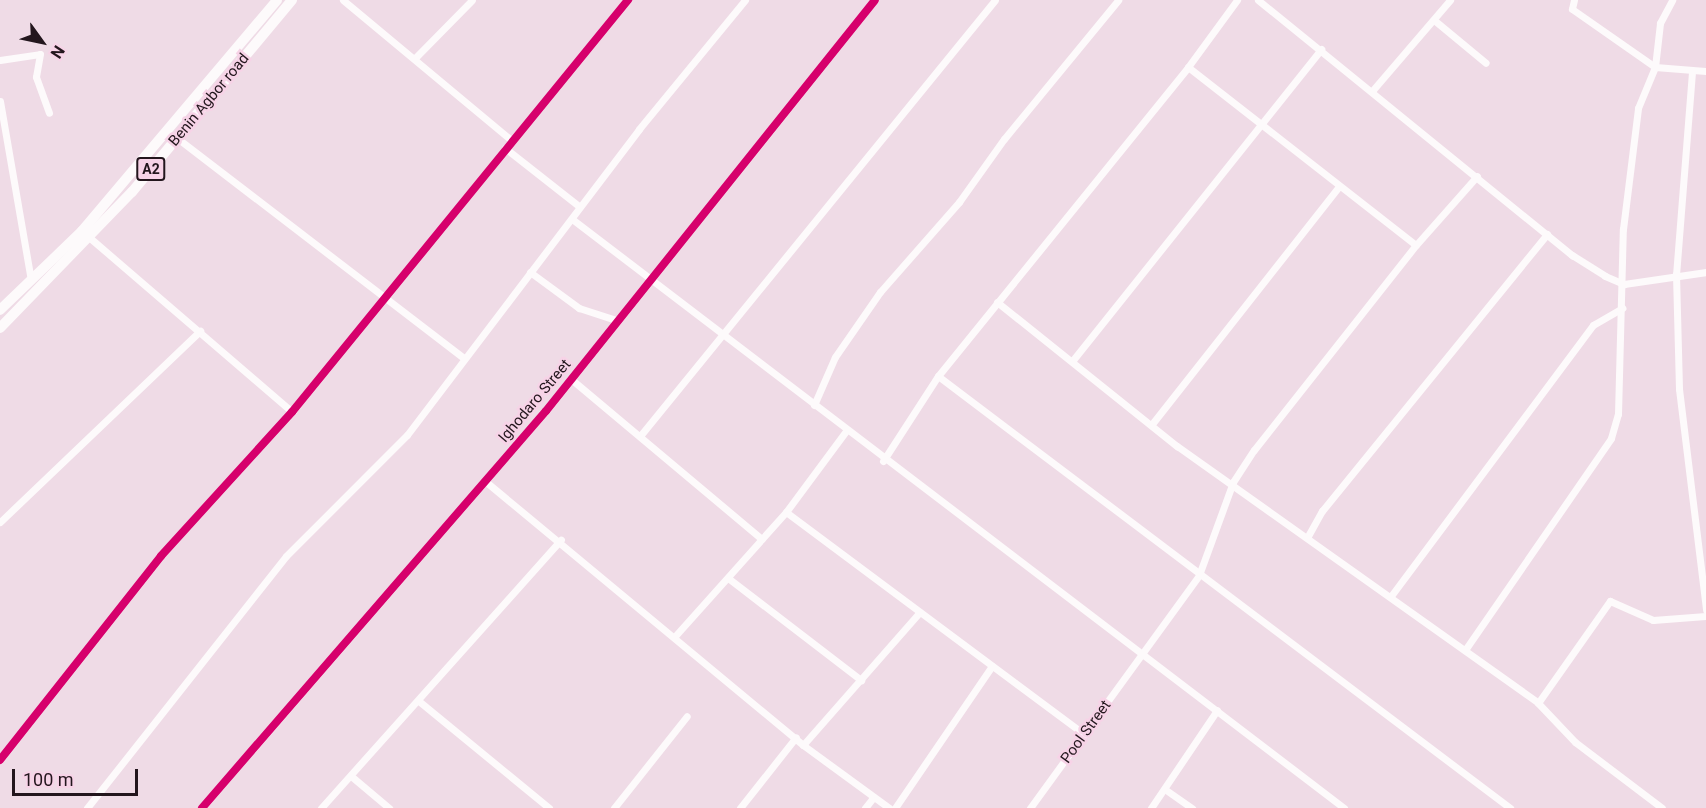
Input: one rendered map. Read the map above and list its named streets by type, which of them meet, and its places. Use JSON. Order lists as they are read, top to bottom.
{
  "streets": {
    "highway": ["Benin Agbor road", "A2"],
    "street": ["Ighodaro Street", "Pool Street"]
  },
  "scale_bar": "100 m",
  "north": "bottom right"
}
